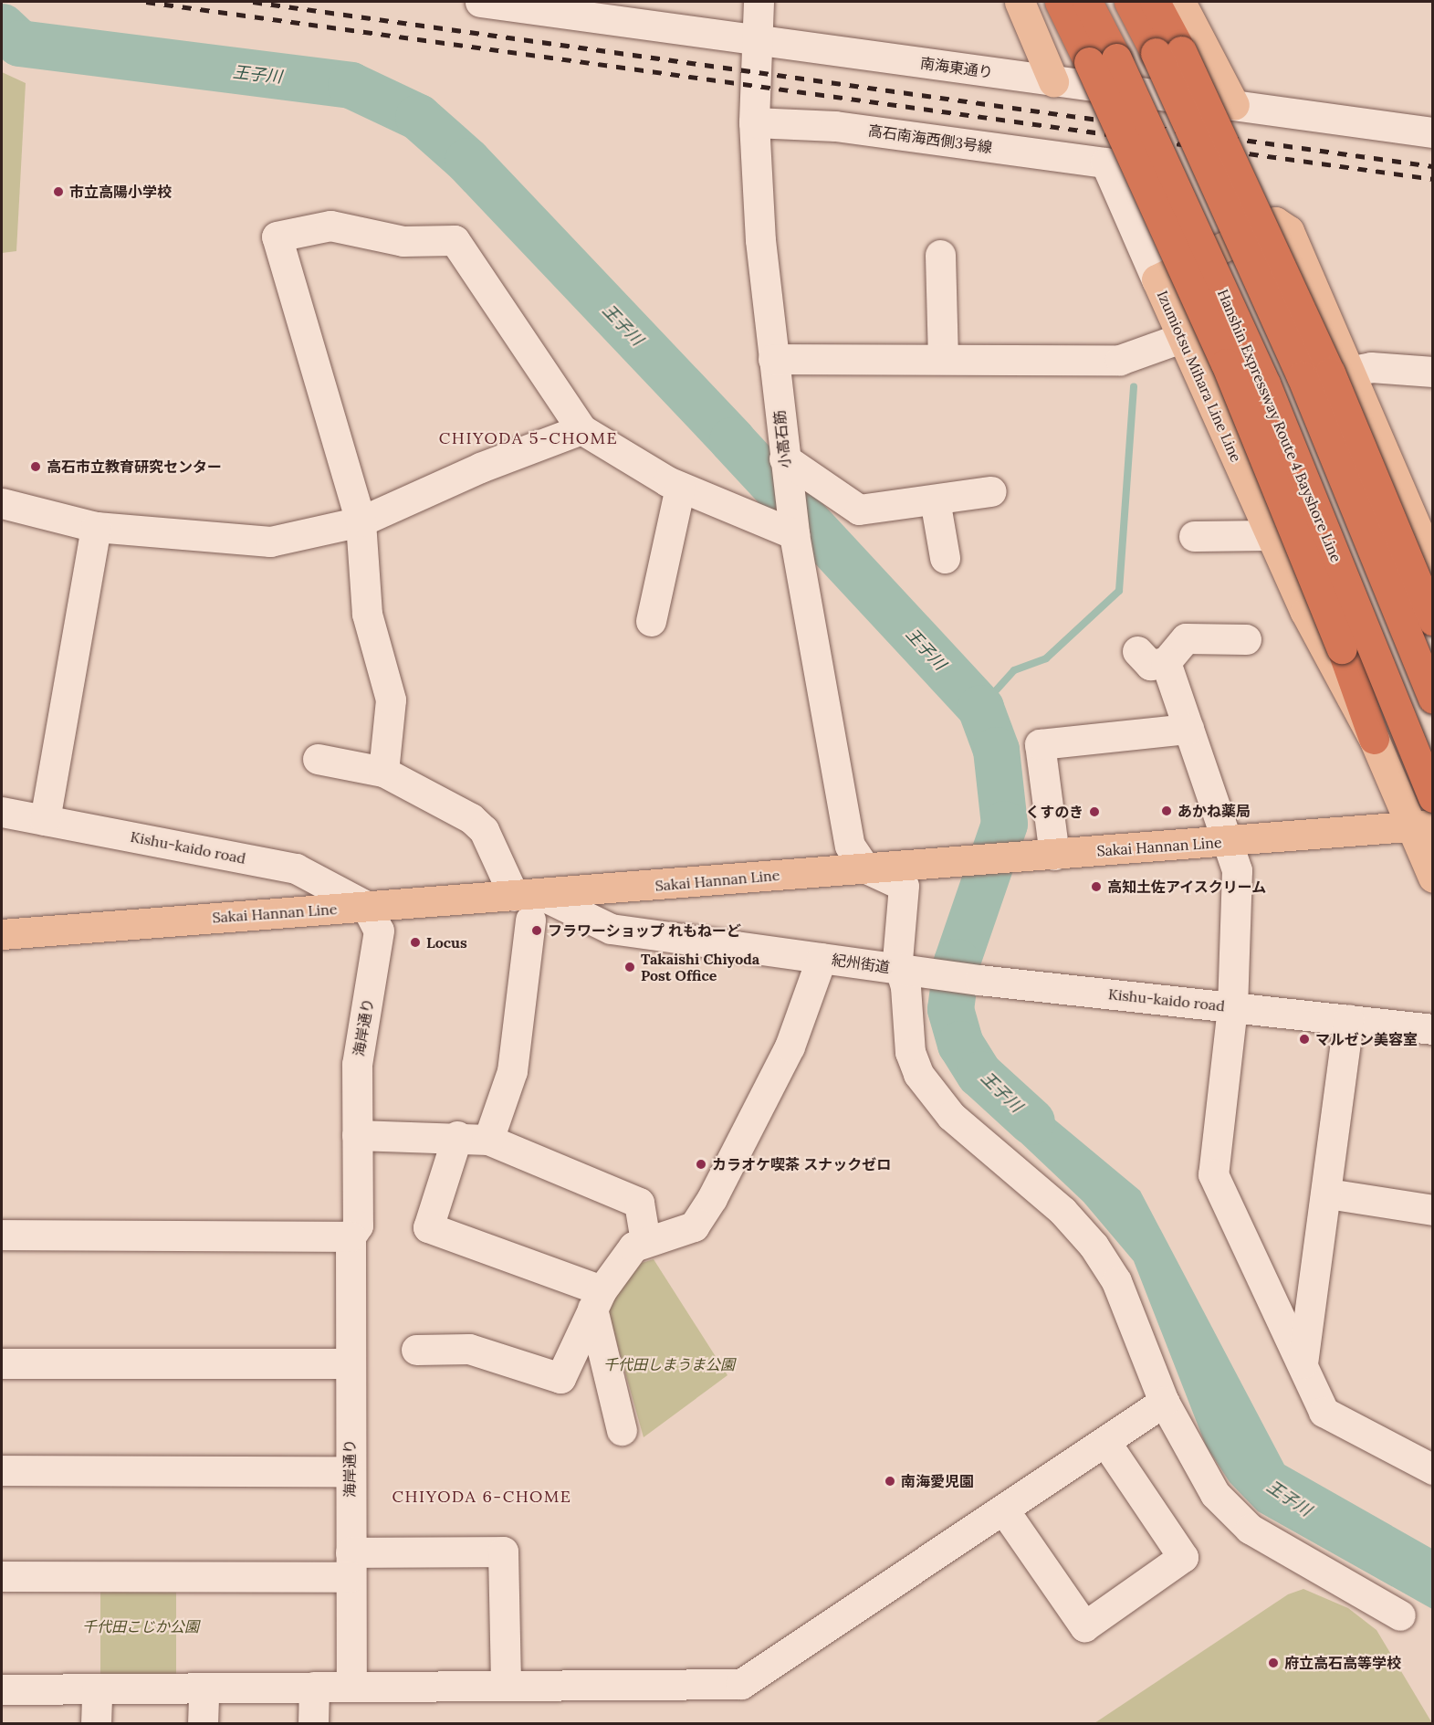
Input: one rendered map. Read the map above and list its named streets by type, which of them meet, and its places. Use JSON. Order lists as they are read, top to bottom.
{
  "streets": {
    "highway": ["Hanshin Expressway Route 4 Bayshore Line"],
    "main road": ["Izumiotsu Mihara Line Line", "Sakai Hannan Line"],
    "street": [
      "南海東通り",
      "高石南海西側3号線",
      "小高石筋",
      "Kishu-kaido road",
      "紀州街道",
      "海岸通り"
    ]
  },
  "crossings": [
    ["南海東通り", "小高石筋"],
    ["高石南海西側3号線", "Izumiotsu Mihara Line Line"],
    ["高石南海西側3号線", "小高石筋"],
    ["Izumiotsu Mihara Line Line", "Sakai Hannan Line"],
    ["小高石筋", "Sakai Hannan Line"],
    ["Sakai Hannan Line", "Kishu-kaido road"],
    ["Sakai Hannan Line", "海岸通り"],
    ["Kishu-kaido road", "紀州街道"],
    ["Kishu-kaido road", "海岸通り"]
  ],
  "districts": ["CHIYODA 5-CHOME", "CHIYODA 6-CHOME"],
  "water": ["王子川"],
  "parks": ["千代田しまうま公園", "千代田こじか公園"],
  "places": [
    "市立高陽小学校",
    "高石市立教育研究センター",
    "あかね薬局",
    "くすのき",
    "高知土佐アイスクリーム",
    "フラワーショップ れもねーど",
    "Locus",
    "Takaishi Chiyoda Post Office",
    "マルゼン美容室",
    "カラオケ喫茶 スナックゼロ",
    "南海愛児園",
    "府立高石高等学校"
  ]
}
